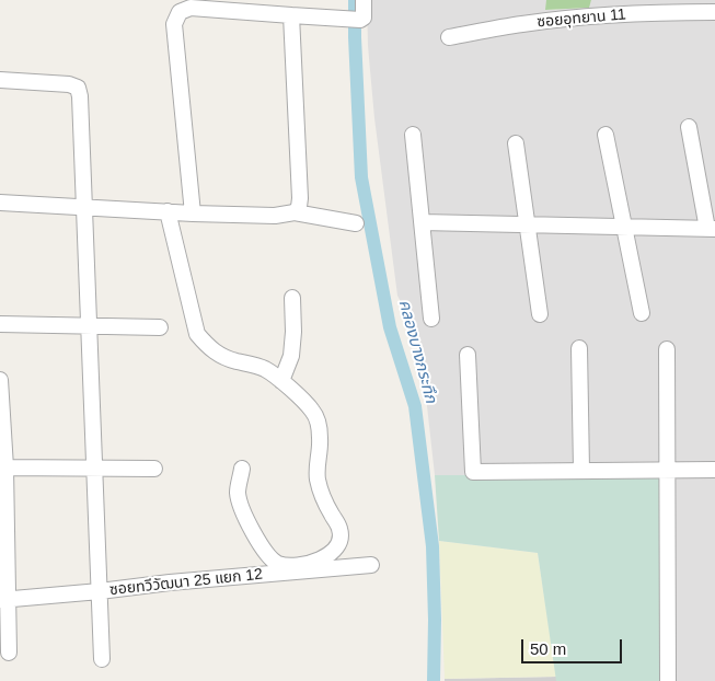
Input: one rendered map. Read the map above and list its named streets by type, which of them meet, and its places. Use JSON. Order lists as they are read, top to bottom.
{
  "streets": {
    "street": ["ซอยอุทยาน 11", "ซอยทวีวัฒนา 25 แยก 12"]
  },
  "water": ["คลองบางกระทึก"],
  "scale_bar": "50 m"
}
